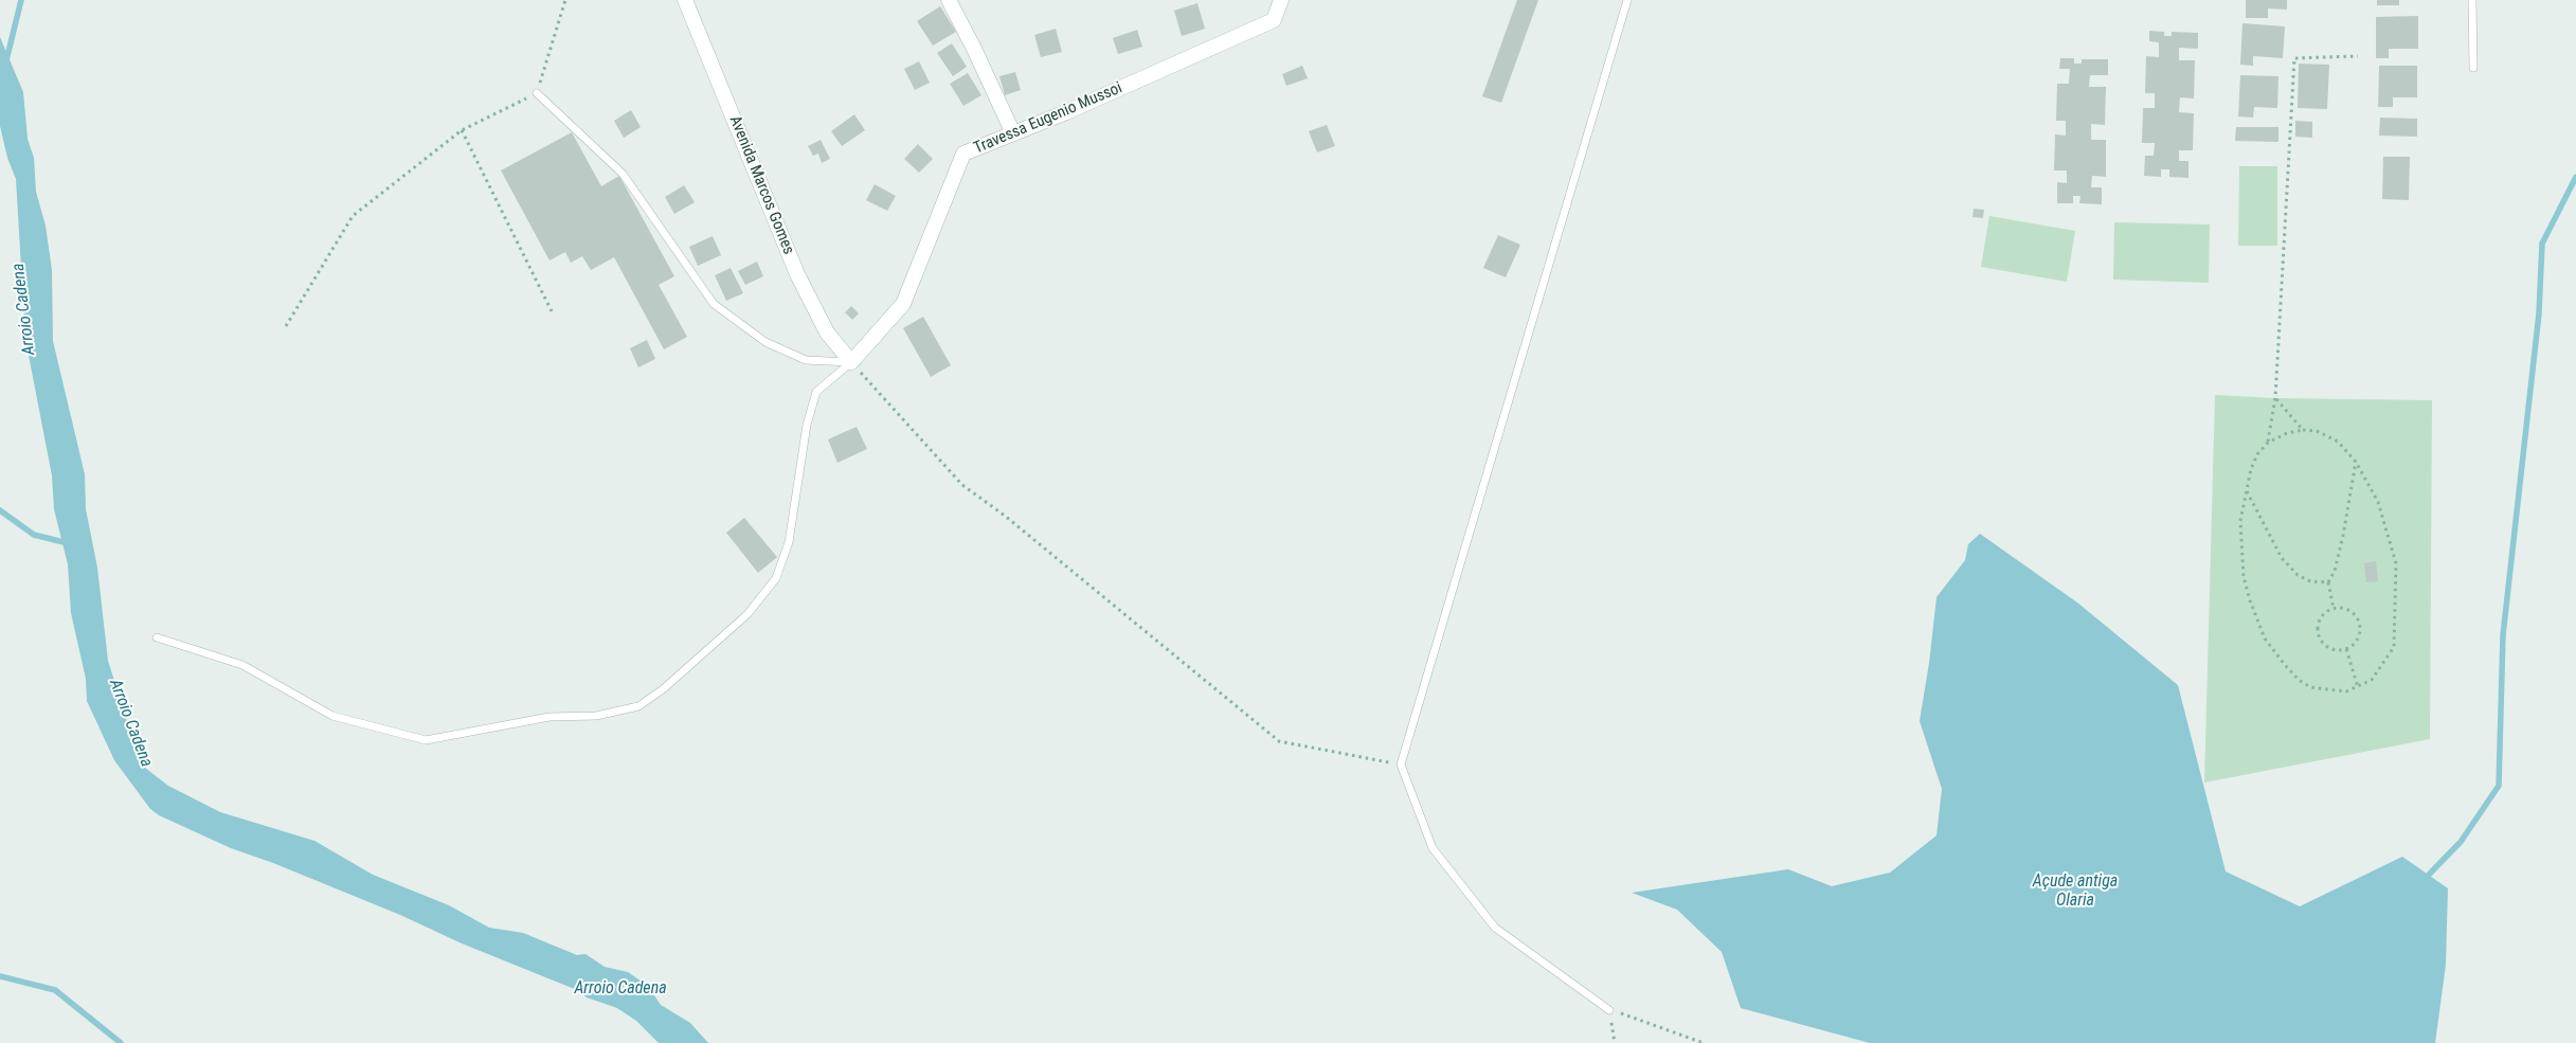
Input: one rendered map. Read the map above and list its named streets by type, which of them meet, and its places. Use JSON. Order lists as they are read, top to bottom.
{
  "streets": {
    "street": ["Travessa Eugenio Mussoi", "Avenida Marcos Gomes"]
  },
  "crossings": [
    ["Travessa Eugenio Mussoi", "Avenida Marcos Gomes"]
  ],
  "water": ["Arroio Cadena", "Açude antiga Olaria"]
}
